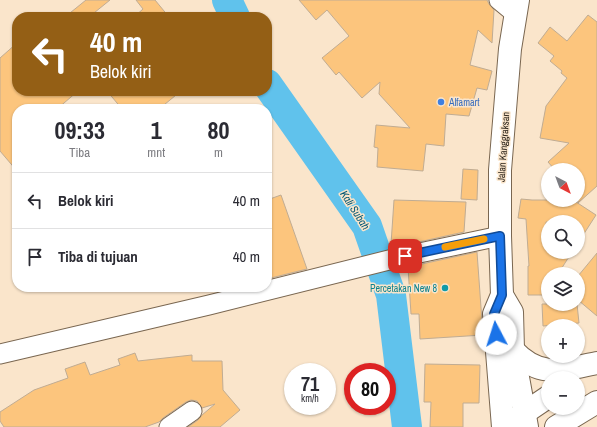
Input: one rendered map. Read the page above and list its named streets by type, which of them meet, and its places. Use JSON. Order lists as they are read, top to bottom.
{
  "streets": {
    "highway": ["Jalan Kanggraksan"]
  },
  "water": ["Kali Subah"],
  "places": ["Alfamart", "Percetakan New 8"],
  "north": "bottom right",
  "page": {
    "turn": ["40 m", "Belok kiri"],
    "eta": [
      "09:33",
      "Tiba",
      "1",
      "mnt",
      "80",
      "m"
    ],
    "map_buttons": ["+", "−"],
    "list": [
      {
        "name": "Belok kiri",
        "value": "40 m"
      },
      {
        "name": "Tiba di tujuan",
        "value": "40 m"
      }
    ],
    "speed": "71 km/h",
    "limit": "80"
  }
}
